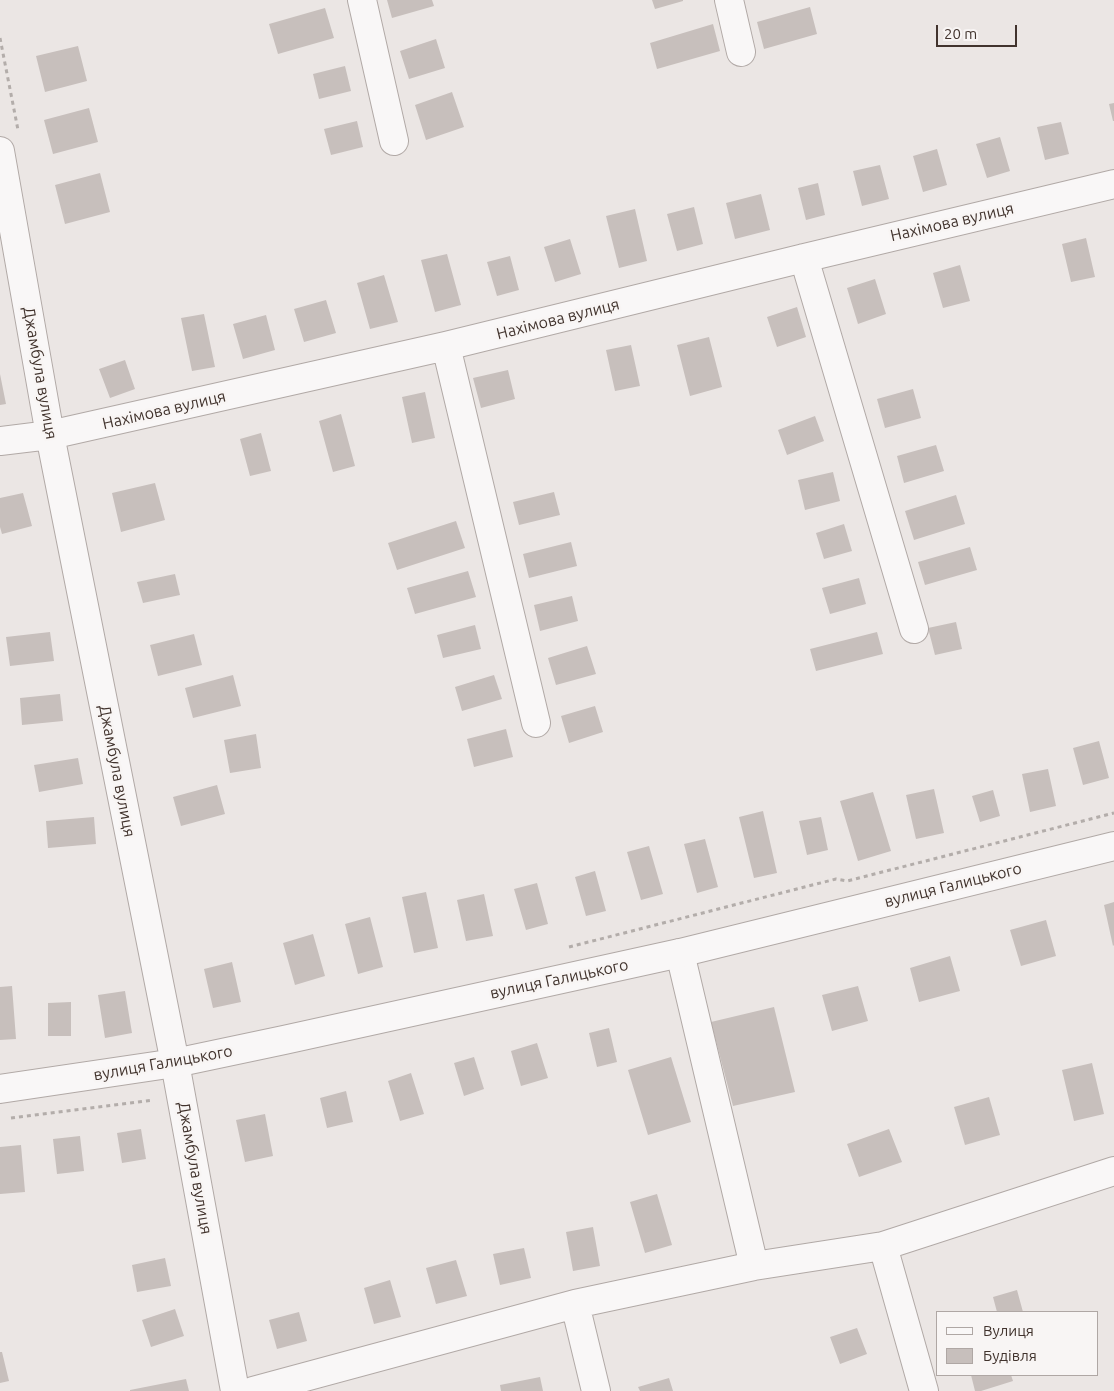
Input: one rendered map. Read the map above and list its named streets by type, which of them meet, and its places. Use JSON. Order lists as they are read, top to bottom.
{
  "streets": {
    "street": ["Нахімова вулиця", "Джамбула вулиця", "вулиця Галицького"]
  },
  "crossings": [
    ["Нахімова вулиця", "Джамбула вулиця"],
    ["Джамбула вулиця", "вулиця Галицького"]
  ],
  "legend": ["Вулиця", "Будівля"],
  "scale_bar": "20 m"
}
